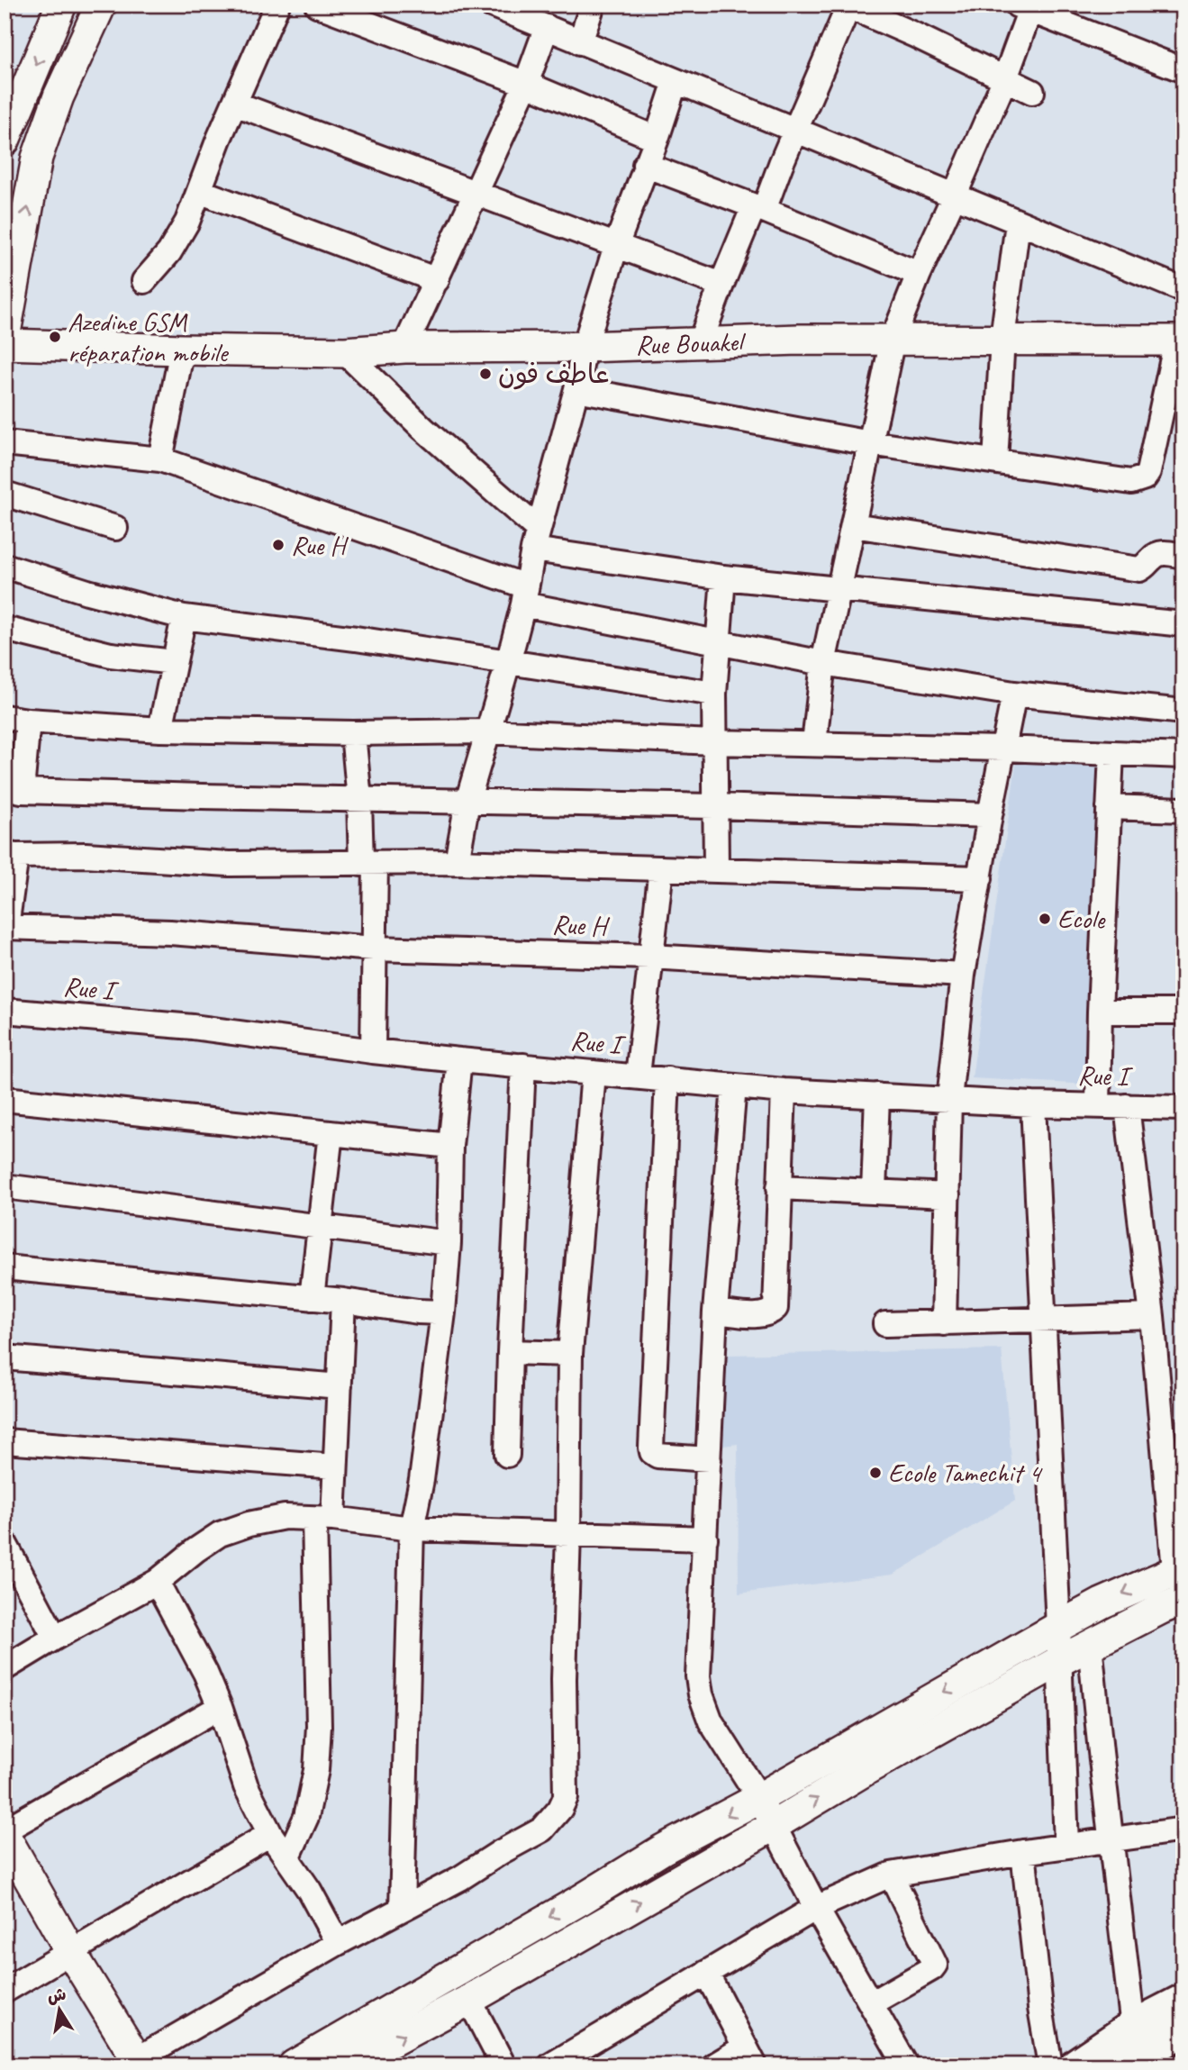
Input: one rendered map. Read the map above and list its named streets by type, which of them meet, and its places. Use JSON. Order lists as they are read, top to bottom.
{
  "streets": {
    "main road": ["Rue Bouakel"],
    "street": ["Rue H", "Rue I"]
  },
  "places": [
    "Azedine GSM réparation mobile",
    "عاطف فون",
    "Rue H",
    "Ecole",
    "Ecole Tamechit 4"
  ],
  "north": "top"
}
